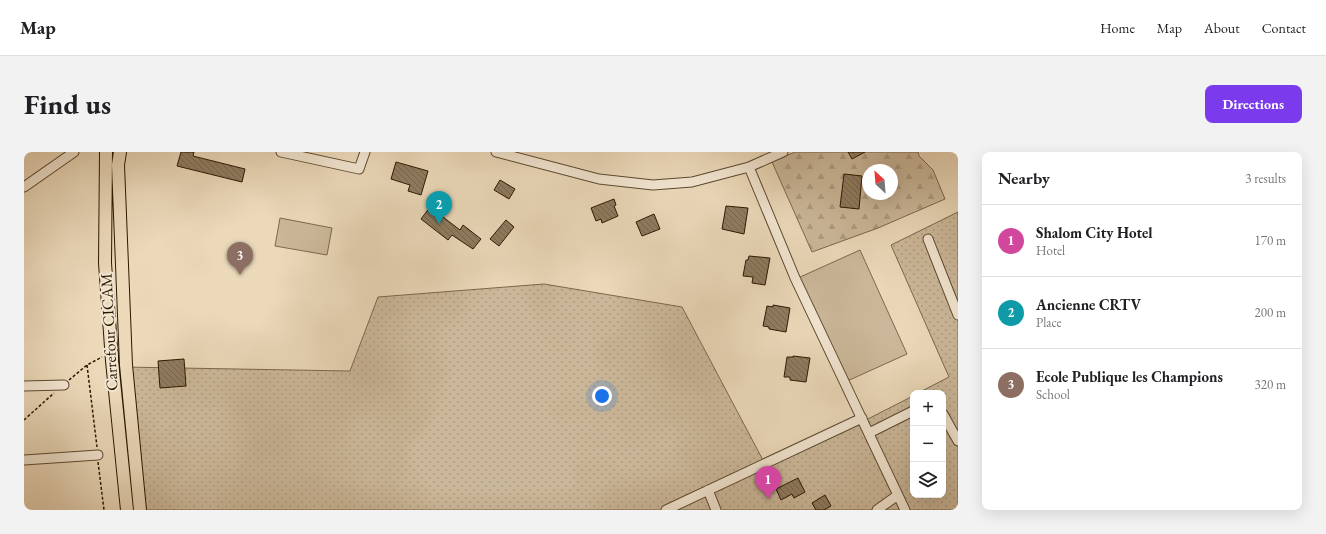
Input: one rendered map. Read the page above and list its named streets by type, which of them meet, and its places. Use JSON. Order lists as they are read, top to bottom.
{
  "streets": {
    "main road": ["Carrefour CICAM"]
  },
  "north": "top left",
  "page": {
    "header": "Map",
    "nav": [
      "Home",
      "Map",
      "About",
      "Contact"
    ],
    "buttons": "Directions",
    "title": "Find us",
    "heading": ["Nearby", "3 results"],
    "pins": ["2", "3", "1"],
    "list": [
      {
        "mark": "1",
        "name": "Shalom City Hotel",
        "note": "Hotel",
        "value": "170 m"
      },
      {
        "mark": "2",
        "name": "Ancienne CRTV",
        "note": "Place",
        "value": "200 m"
      },
      {
        "mark": "3",
        "name": "Ecole Publique les Champions",
        "note": "School",
        "value": "320 m"
      }
    ],
    "map_buttons": ["+", "−"]
  }
}
